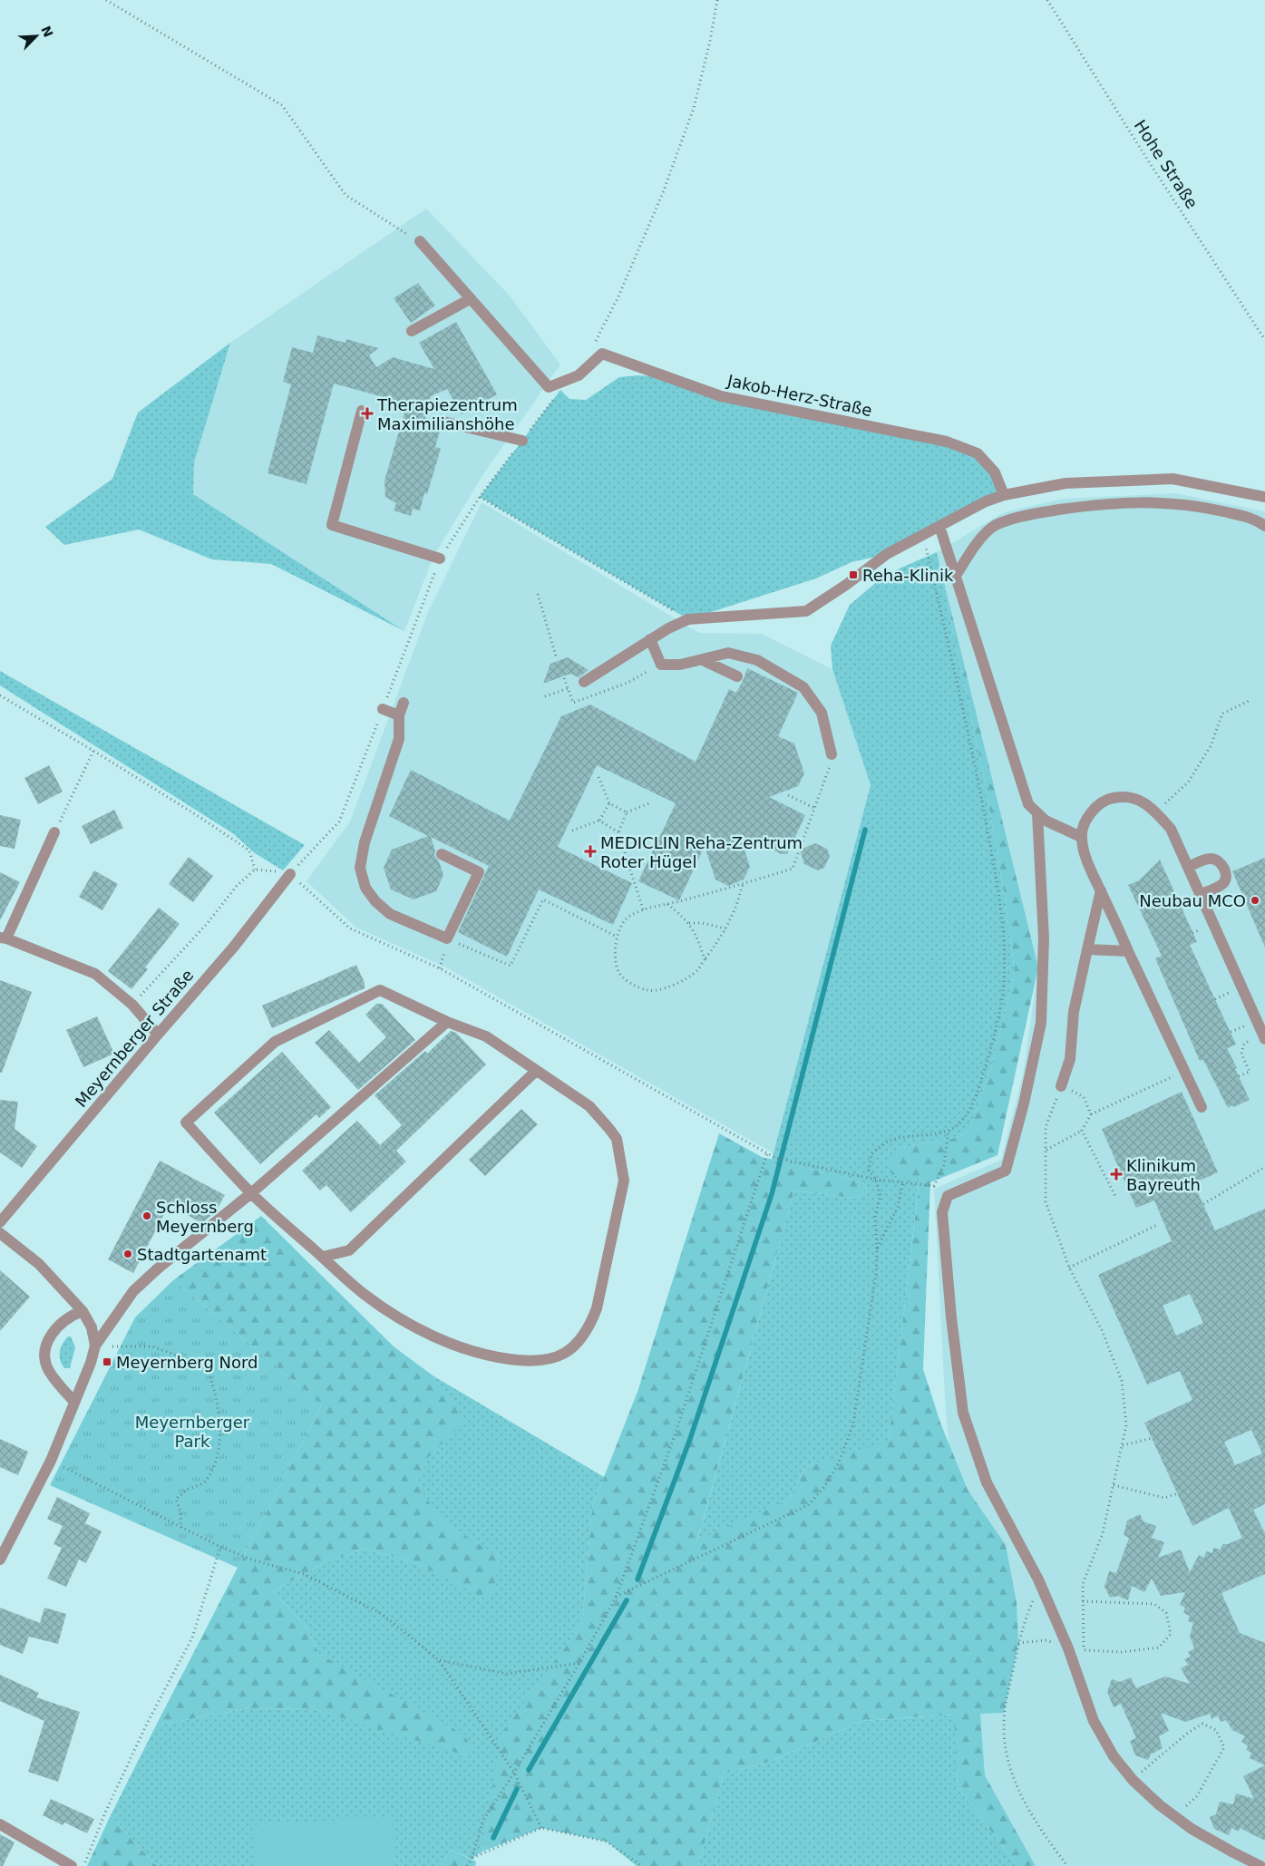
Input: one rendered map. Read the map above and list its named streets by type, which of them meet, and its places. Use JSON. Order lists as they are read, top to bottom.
{
  "streets": {
    "street": ["Jakob-Herz-Straße", "Meyernberger Straße"],
    "path": ["Hohe Straße"]
  },
  "parks": ["Meyernberger Park"],
  "places": {
    "health": ["Therapiezentrum Maximilianshöhe", "MEDICLIN Reha-Zentrum Roter Hügel", "Klinikum Bayreuth"],
    "transit": ["Reha-Klinik", "Meyernberg Nord"],
    "other": ["Neubau MCO", "Schloss Meyernberg", "Stadtgartenamt"]
  },
  "north": "top right"
}
